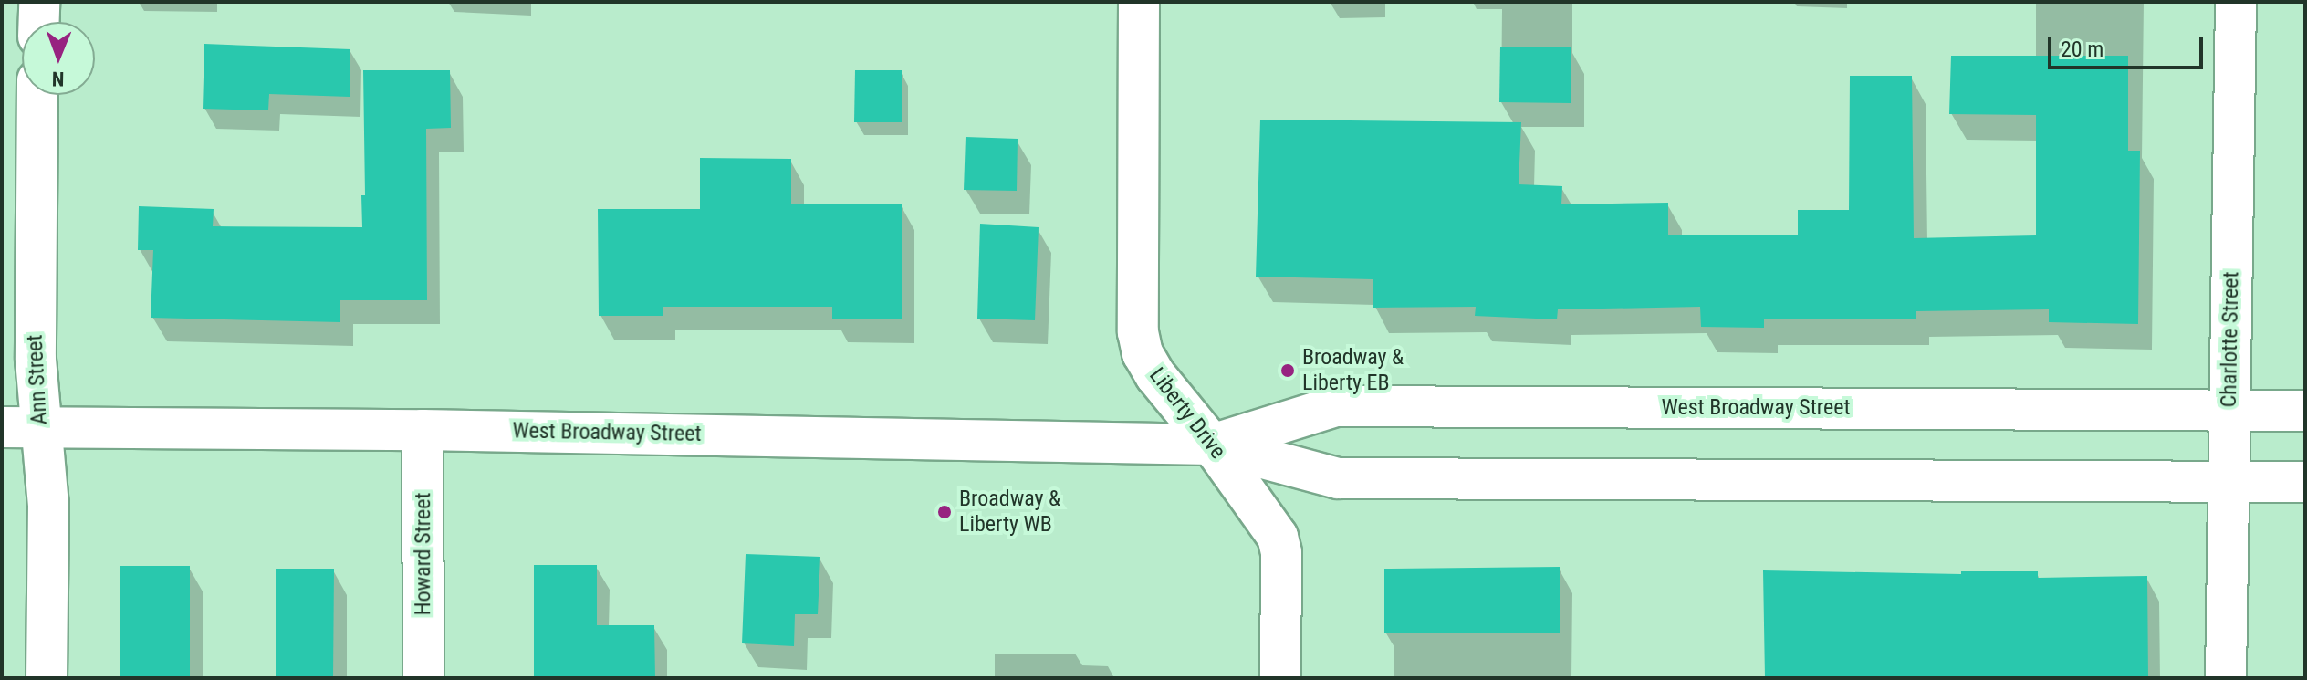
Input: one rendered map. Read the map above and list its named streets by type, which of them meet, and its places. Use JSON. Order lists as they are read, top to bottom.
{
  "streets": {
    "street": [
      "Charlotte Street",
      "Ann Street",
      "West Broadway Street",
      "Liberty Drive",
      "Howard Street"
    ]
  },
  "crossings": [
    ["Charlotte Street", "West Broadway Street"],
    ["Ann Street", "West Broadway Street"],
    ["West Broadway Street", "Liberty Drive"],
    ["West Broadway Street", "Howard Street"]
  ],
  "places": ["Broadway & Liberty EB", "Broadway & Liberty WB"],
  "scale_bar": "20 m",
  "north": "bottom"
}
